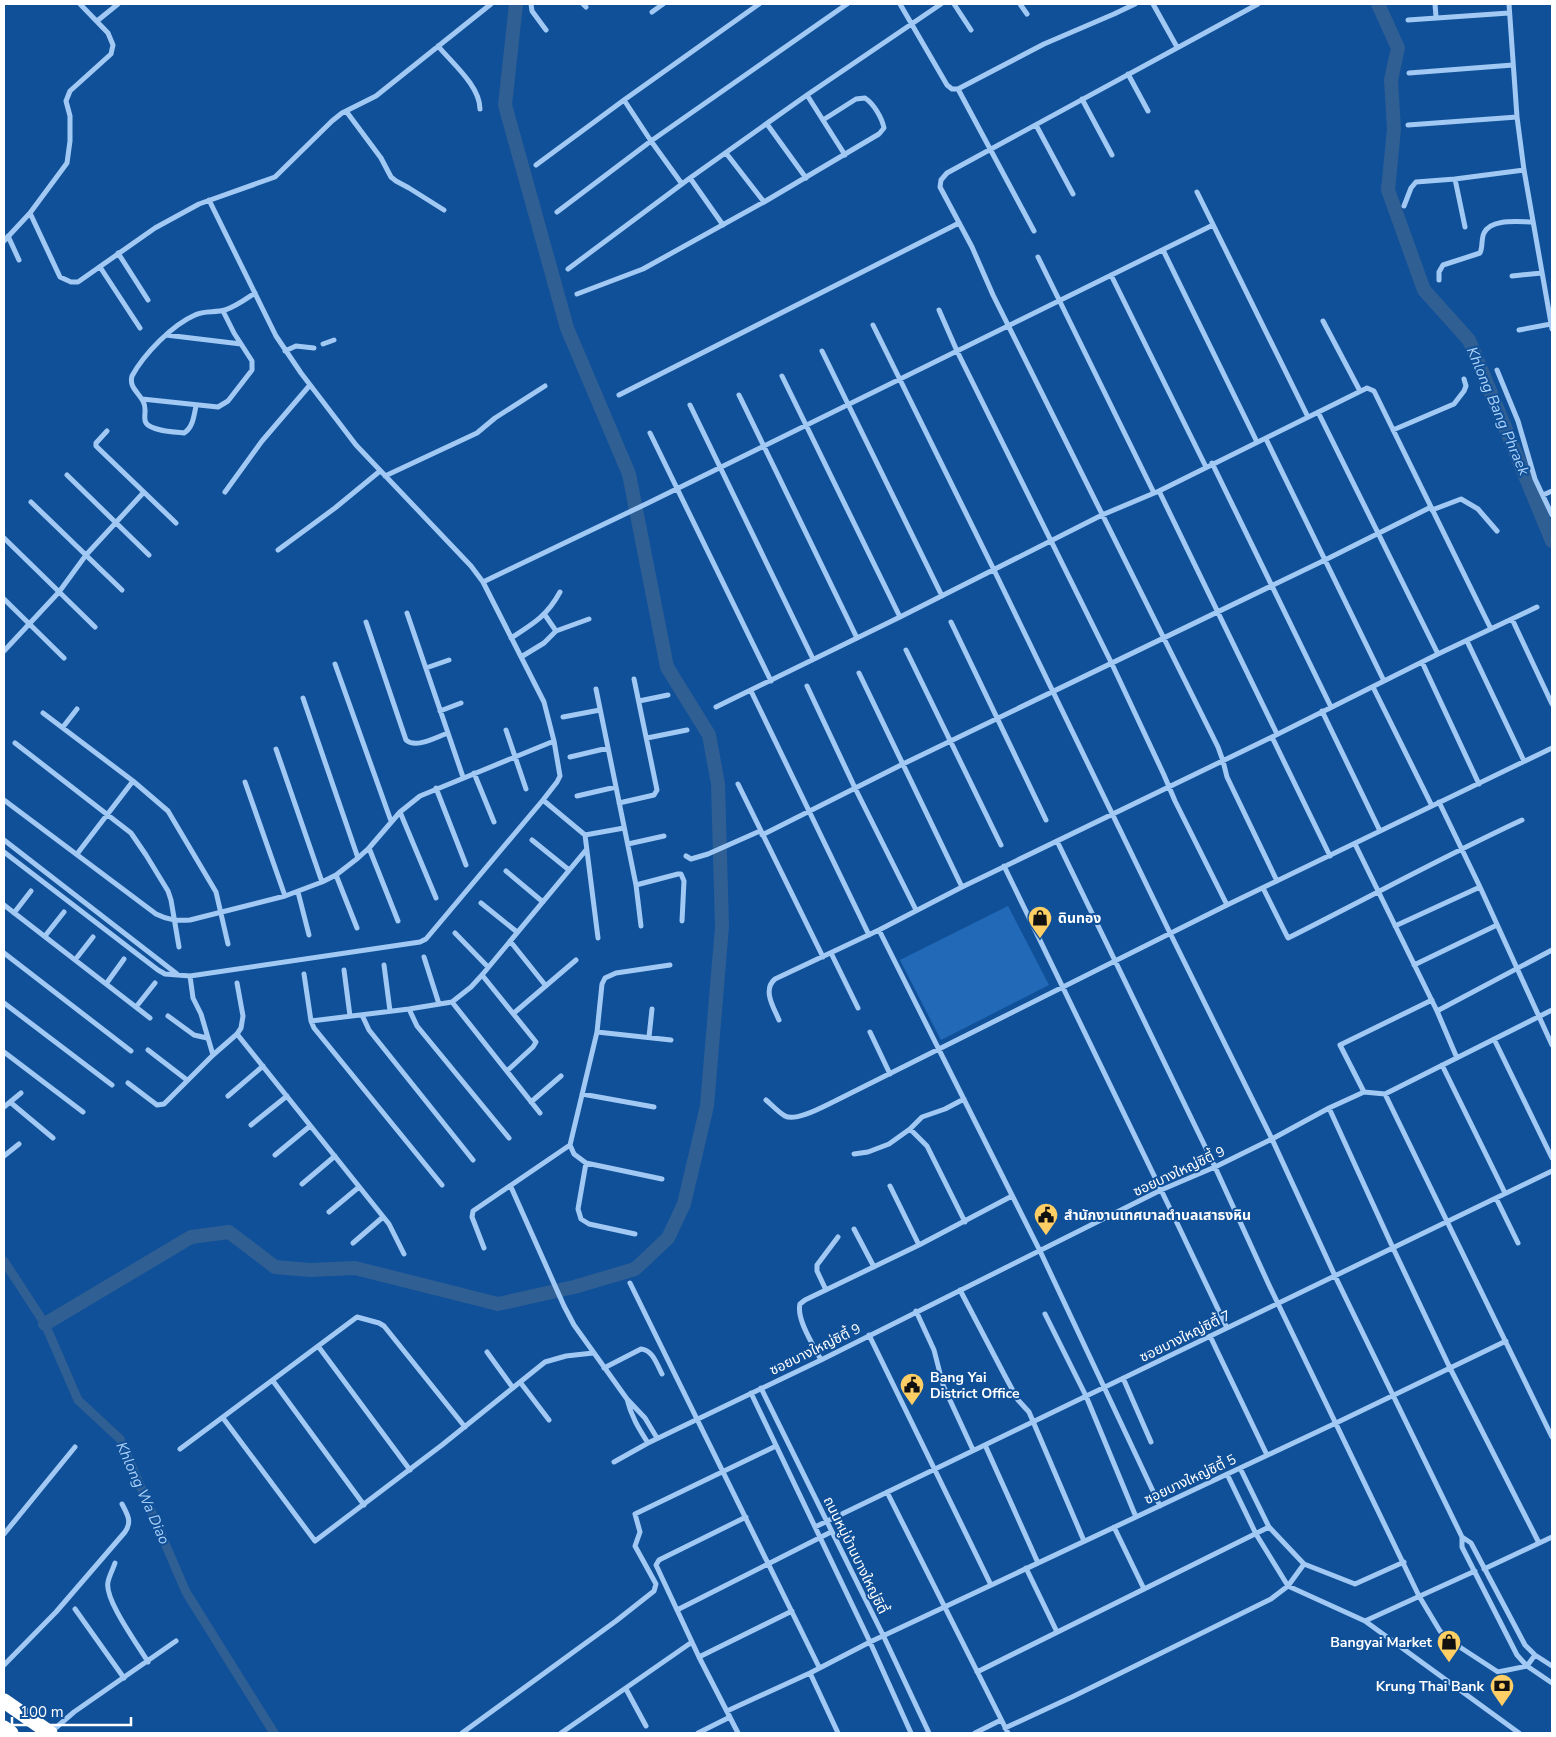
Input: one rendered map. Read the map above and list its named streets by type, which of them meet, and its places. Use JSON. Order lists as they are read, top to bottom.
{
  "streets": {
    "street": [
      "ซอยบางใหญ่ซิตี้ 9",
      "ซอยบางใหญ่ซิตี้ 7",
      "ซอยบางใหญ่ซิตี้ 5",
      "ถนนหมู่บ้านบางใหญ่ซิตี้"
    ]
  },
  "crossings": [
    ["ซอยบางใหญ่ซิตี้ 9", "ถนนหมู่บ้านบางใหญ่ซิตี้"],
    ["ซอยบางใหญ่ซิตี้ 7", "ถนนหมู่บ้านบางใหญ่ซิตี้"],
    ["ซอยบางใหญ่ซิตี้ 5", "ถนนหมู่บ้านบางใหญ่ซิตี้"]
  ],
  "water": ["Khlong Bang Phraek", "Khlong Wa Diao"],
  "places": {
    "shop": ["ดินทอง", "Bangyai Market"],
    "public building": ["สำนักงานเทศบาลตำบลเสาธงหิน", "Bang Yai District Office"],
    "bank": ["Krung Thai Bank"]
  },
  "scale_bar": "100 m"
}
